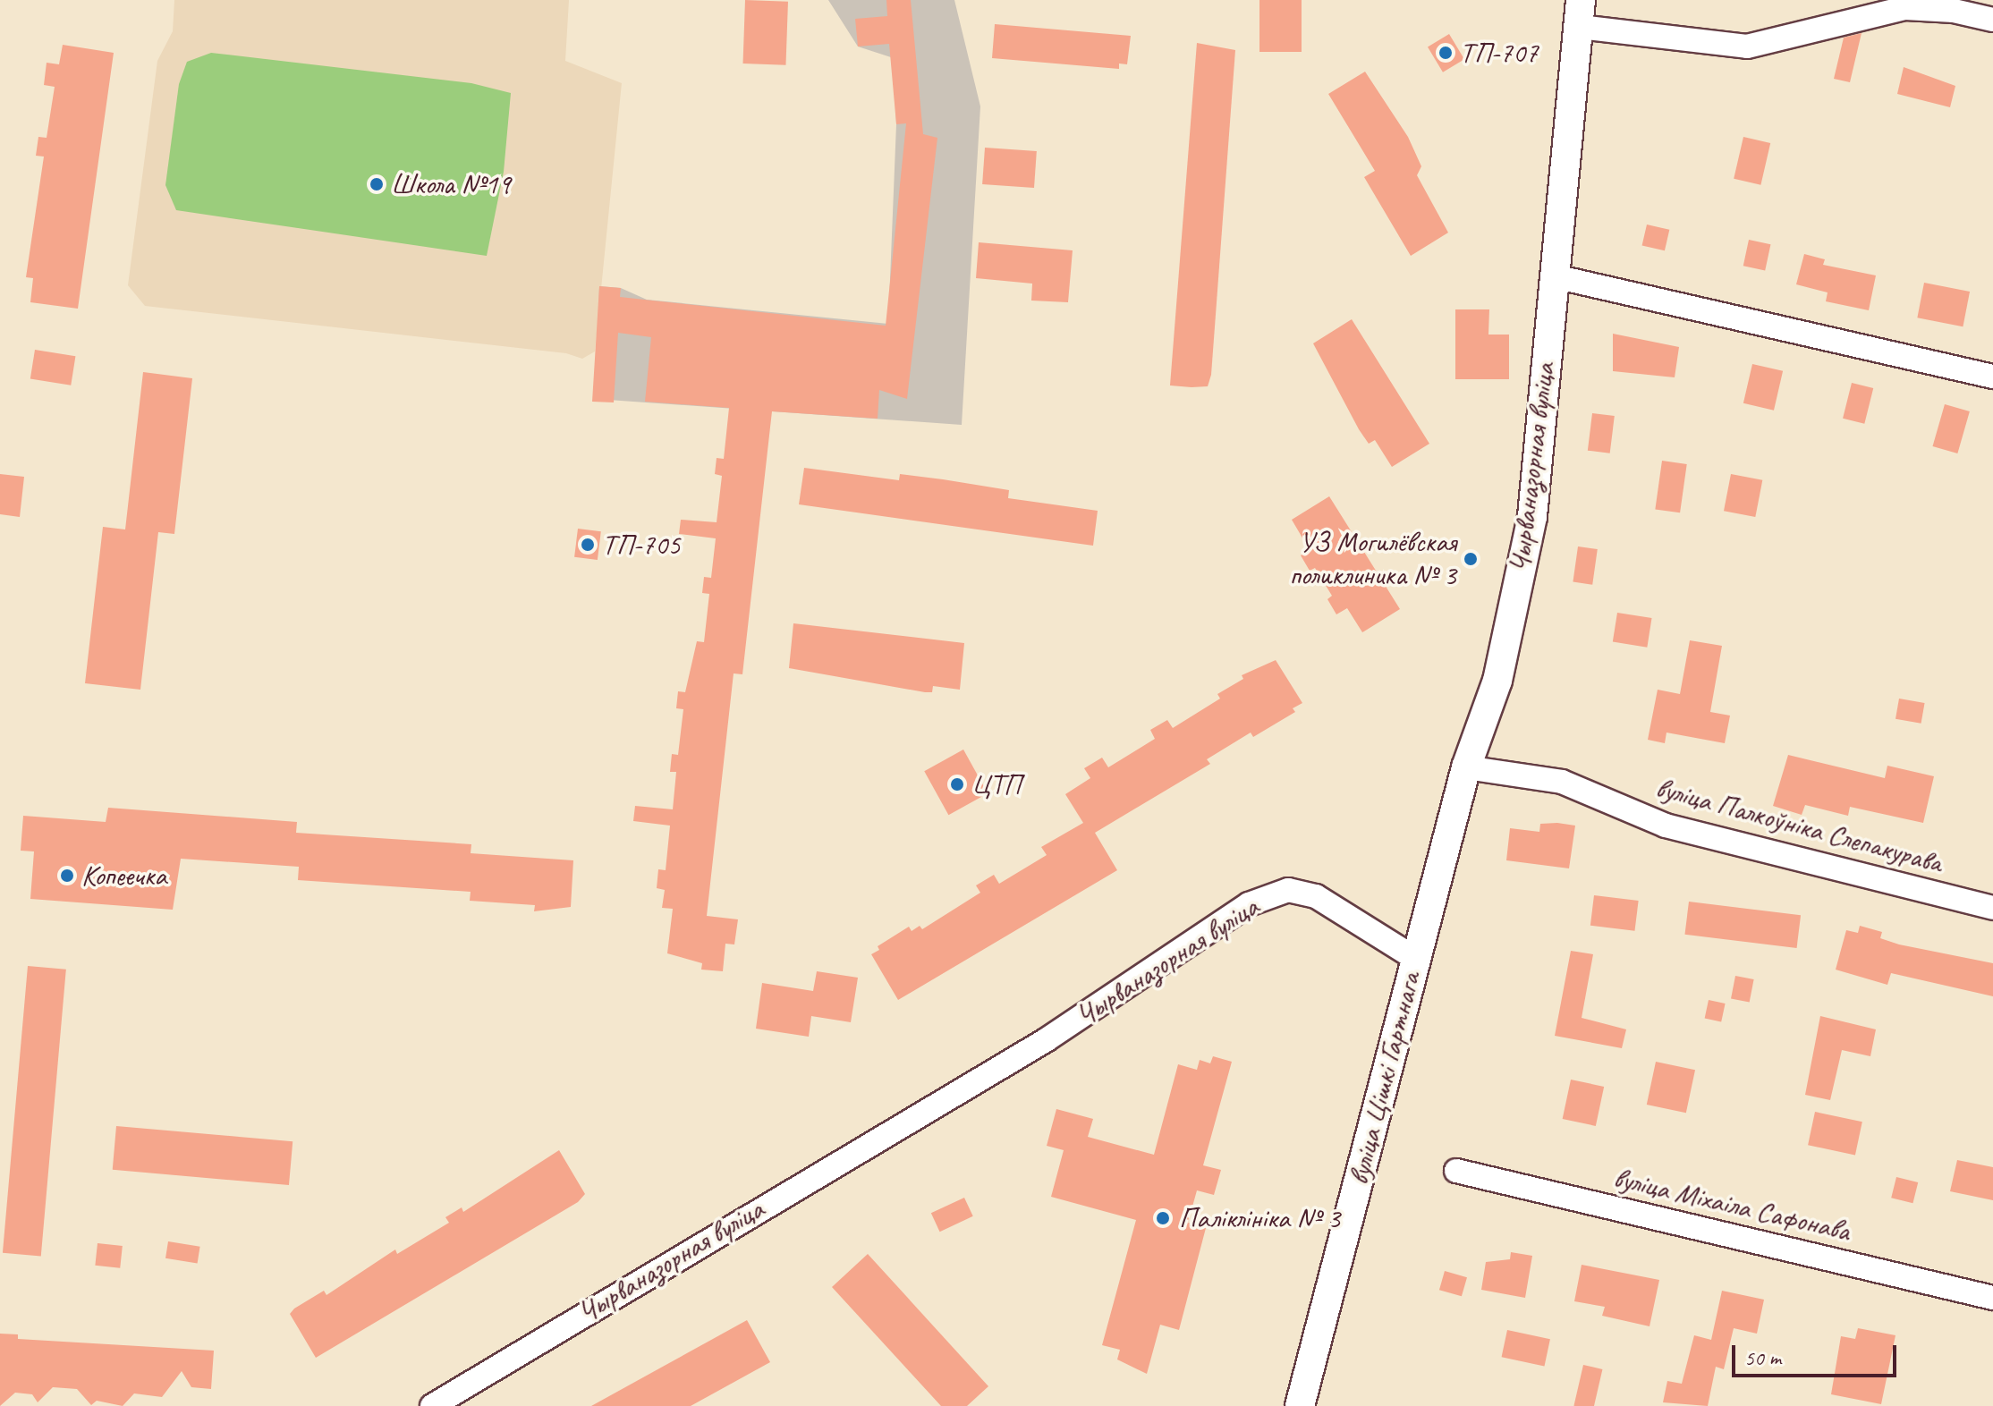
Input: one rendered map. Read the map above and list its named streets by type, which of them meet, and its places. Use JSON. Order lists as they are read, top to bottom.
{
  "streets": {
    "street": [
      "Чырваназорная вуліца",
      "вуліца Палкоўніка Слепакурава",
      "вуліца Цішкі Гартнага",
      "вуліца Міхаіла Сафонава"
    ]
  },
  "crossings": [
    ["Чырваназорная вуліца", "вуліца Палкоўніка Слепакурава"],
    ["Чырваназорная вуліца", "вуліца Цішкі Гартнага"]
  ],
  "places": [
    "ТП-707",
    "Школа №19",
    "ТП-705",
    "УЗ Могилёвская поликлиника № 3",
    "ЦТП",
    "Копеечка",
    "Паліклініка № 3"
  ],
  "scale_bar": "50 m"
}
